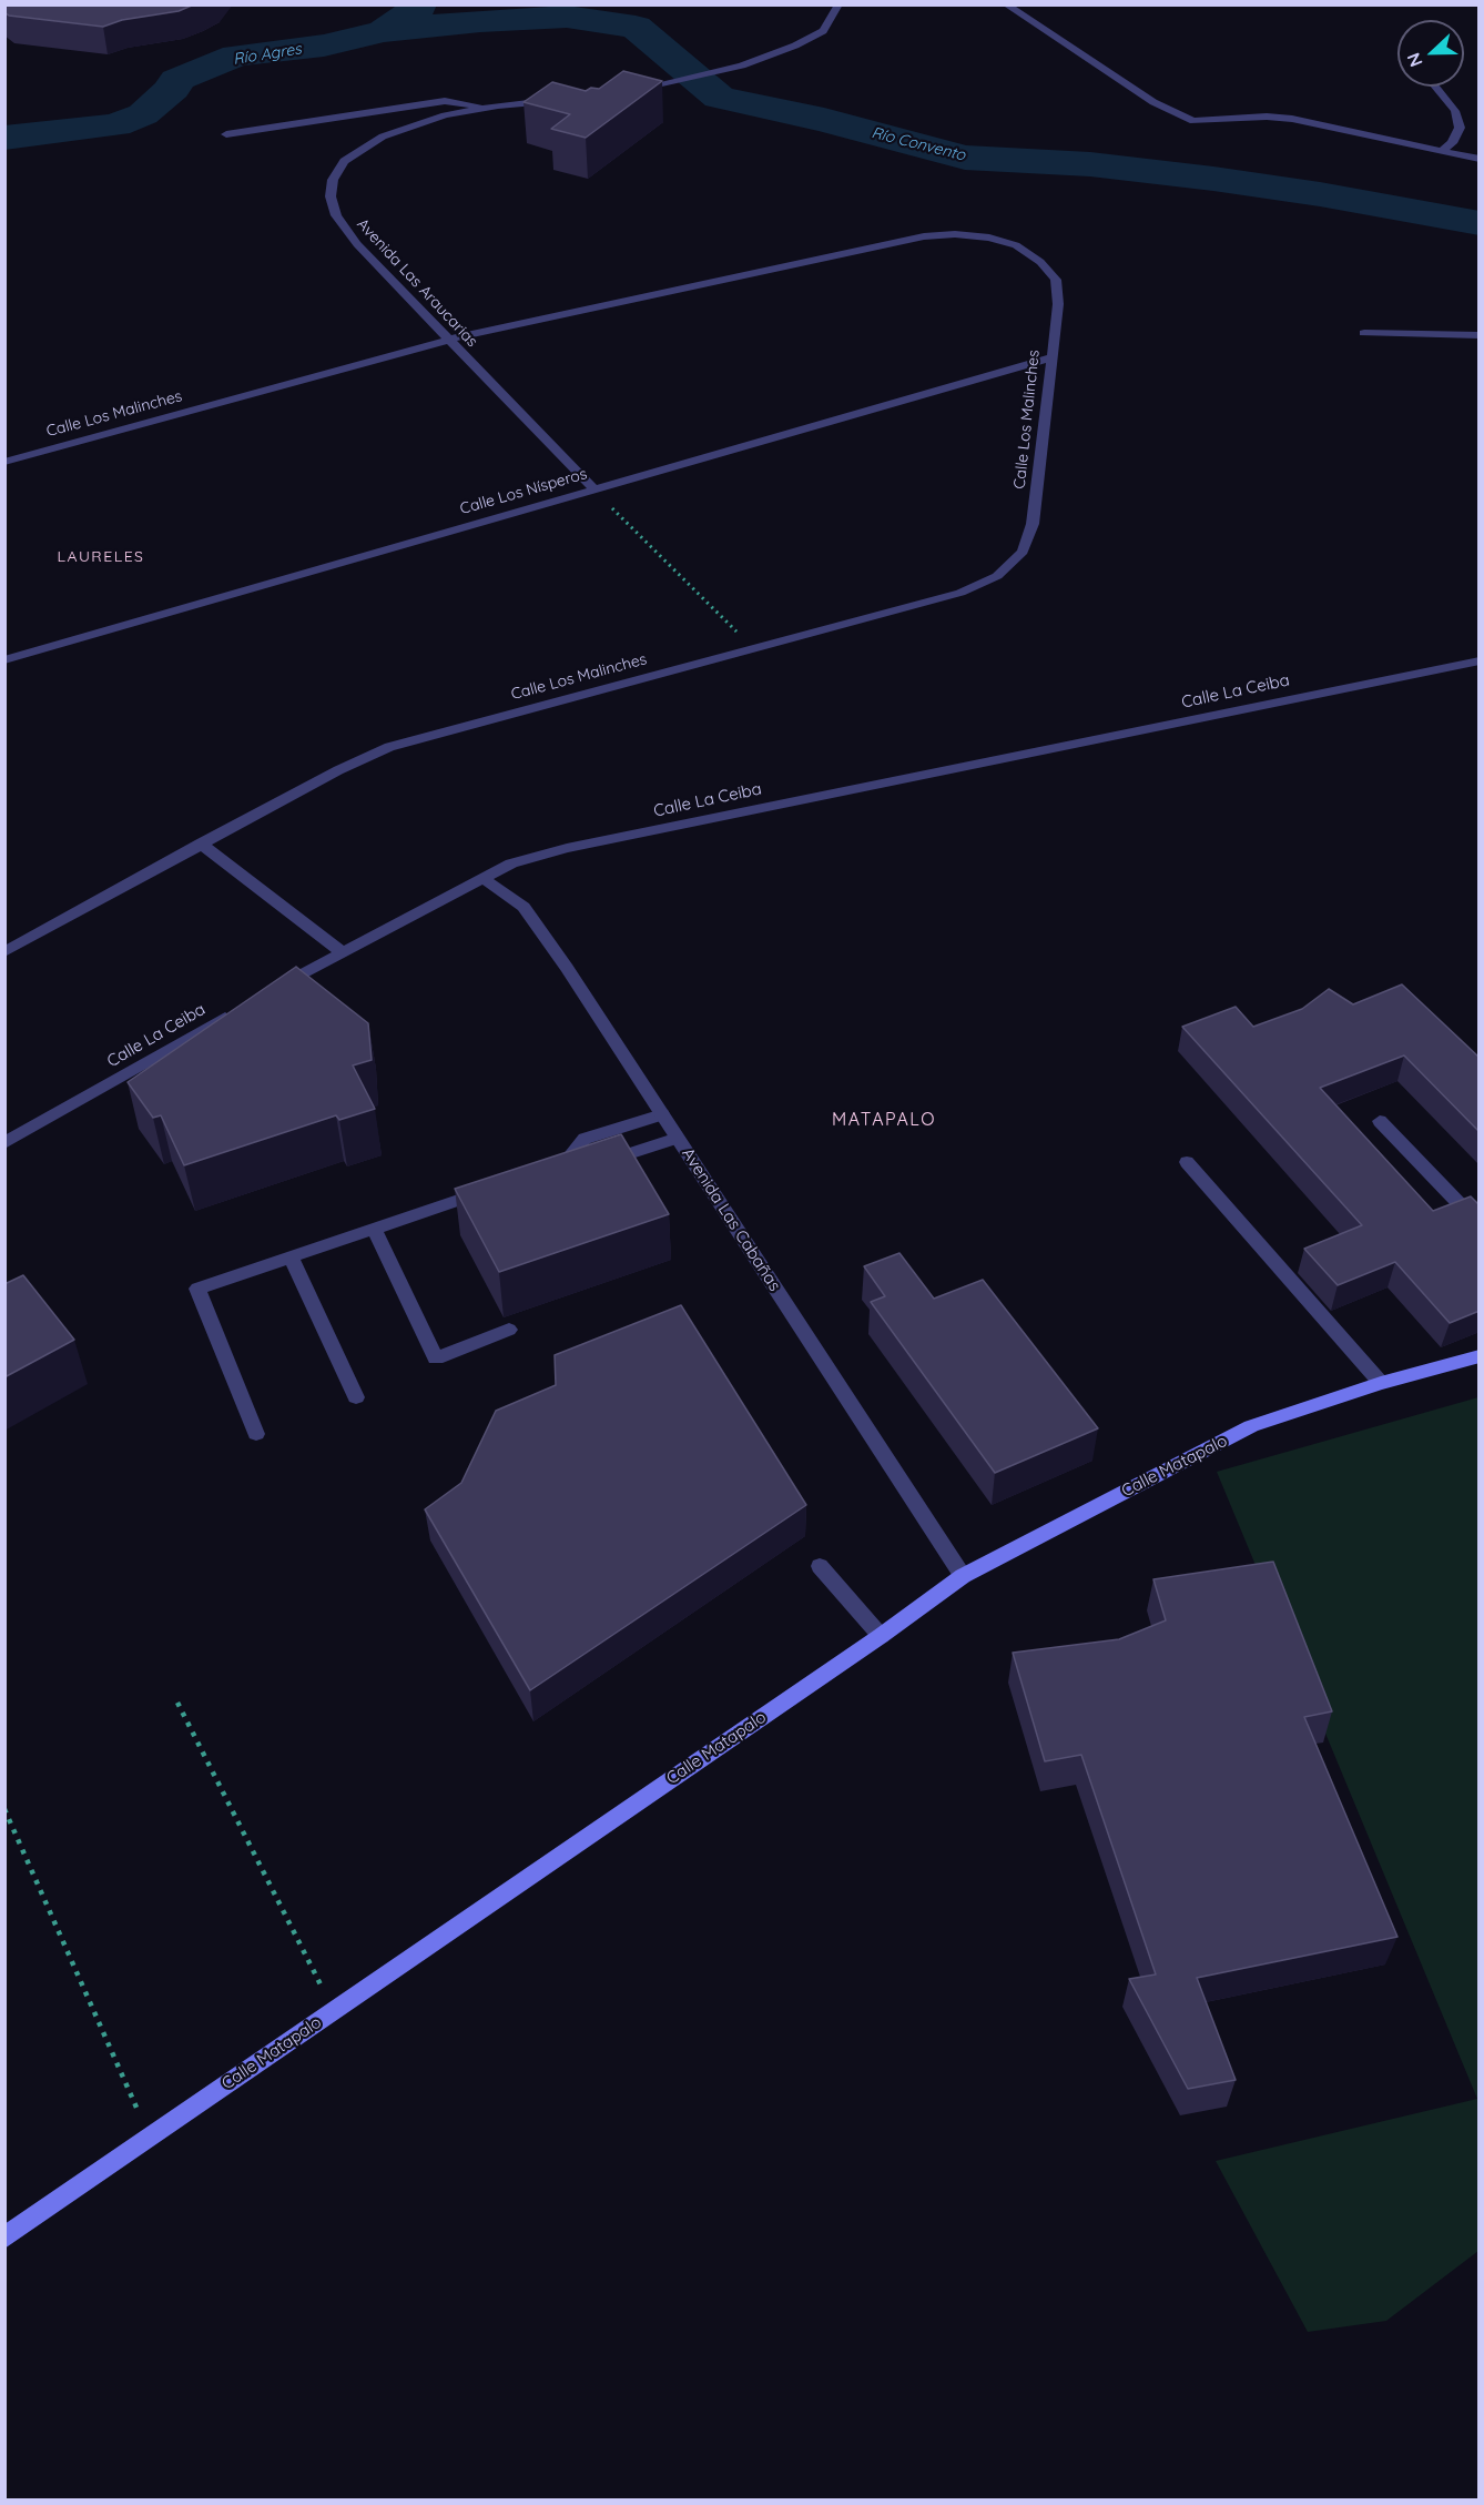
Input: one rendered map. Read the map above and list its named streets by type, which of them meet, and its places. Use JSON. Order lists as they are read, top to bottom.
{
  "streets": {
    "street": [
      "Avenida Las Araucarias",
      "Calle Los Malinches",
      "Calle Los Nísperos",
      "Calle La Ceiba",
      "Avenida Las Cabañas",
      "Calle Matapalo"
    ]
  },
  "crossings": [
    ["Avenida Las Araucarias", "Calle Los Malinches"],
    ["Avenida Las Araucarias", "Calle Los Nísperos"],
    ["Calle Los Malinches", "Calle Los Nísperos"],
    ["Calle La Ceiba", "Avenida Las Cabañas"],
    ["Avenida Las Cabañas", "Calle Matapalo"]
  ],
  "districts": ["LAURELES", "MATAPALO"],
  "water": ["Río Agres", "Río Convento"],
  "north": "left"
}
